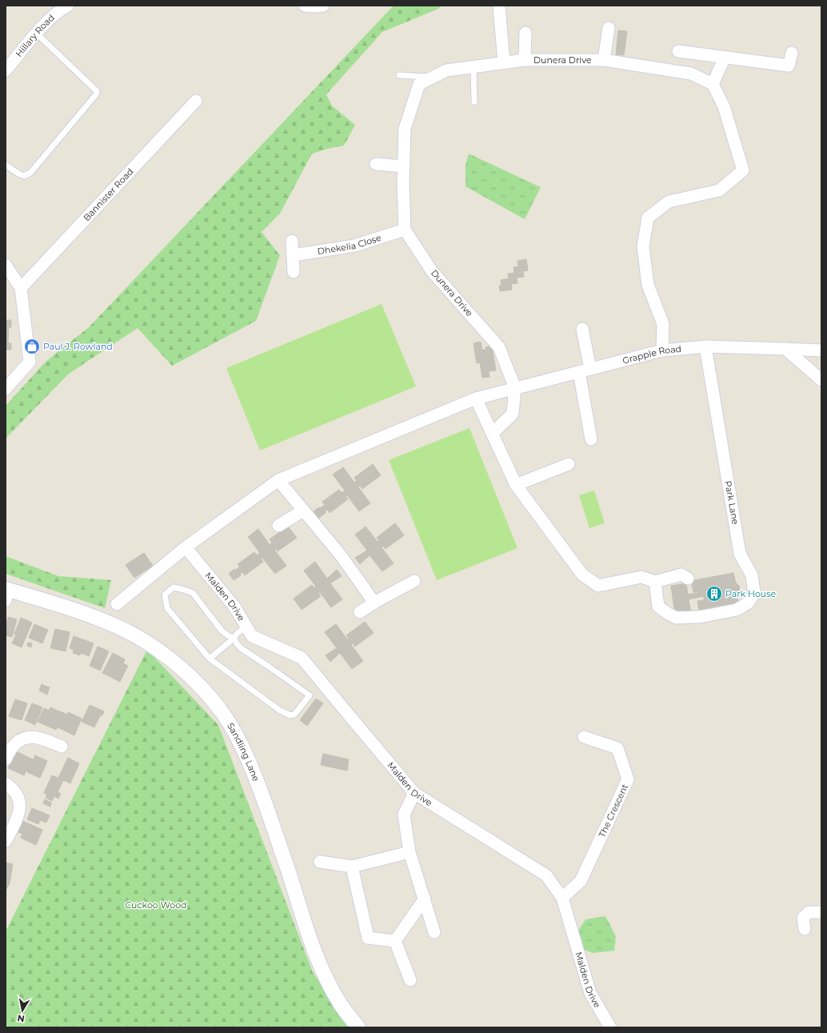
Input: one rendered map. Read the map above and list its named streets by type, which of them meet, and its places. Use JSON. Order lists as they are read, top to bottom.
{
  "streets": {
    "street": [
      "Hillary Road",
      "Dunera Drive",
      "Bannister Road",
      "Dhekelia Close",
      "Grapple Road",
      "Park Lane",
      "Malden Drive",
      "Sandling Lane",
      "The Crescent"
    ]
  },
  "crossings": [
    ["Dunera Drive", "Dhekelia Close"],
    ["Dunera Drive", "Grapple Road"],
    ["Grapple Road", "Park Lane"],
    ["Grapple Road", "Malden Drive"],
    ["Malden Drive", "The Crescent"]
  ],
  "parks": ["Cuckoo Wood"],
  "places": {
    "shop": ["Paul J. Rowland"],
    "building": ["Park House"]
  },
  "north": "bottom"
}
